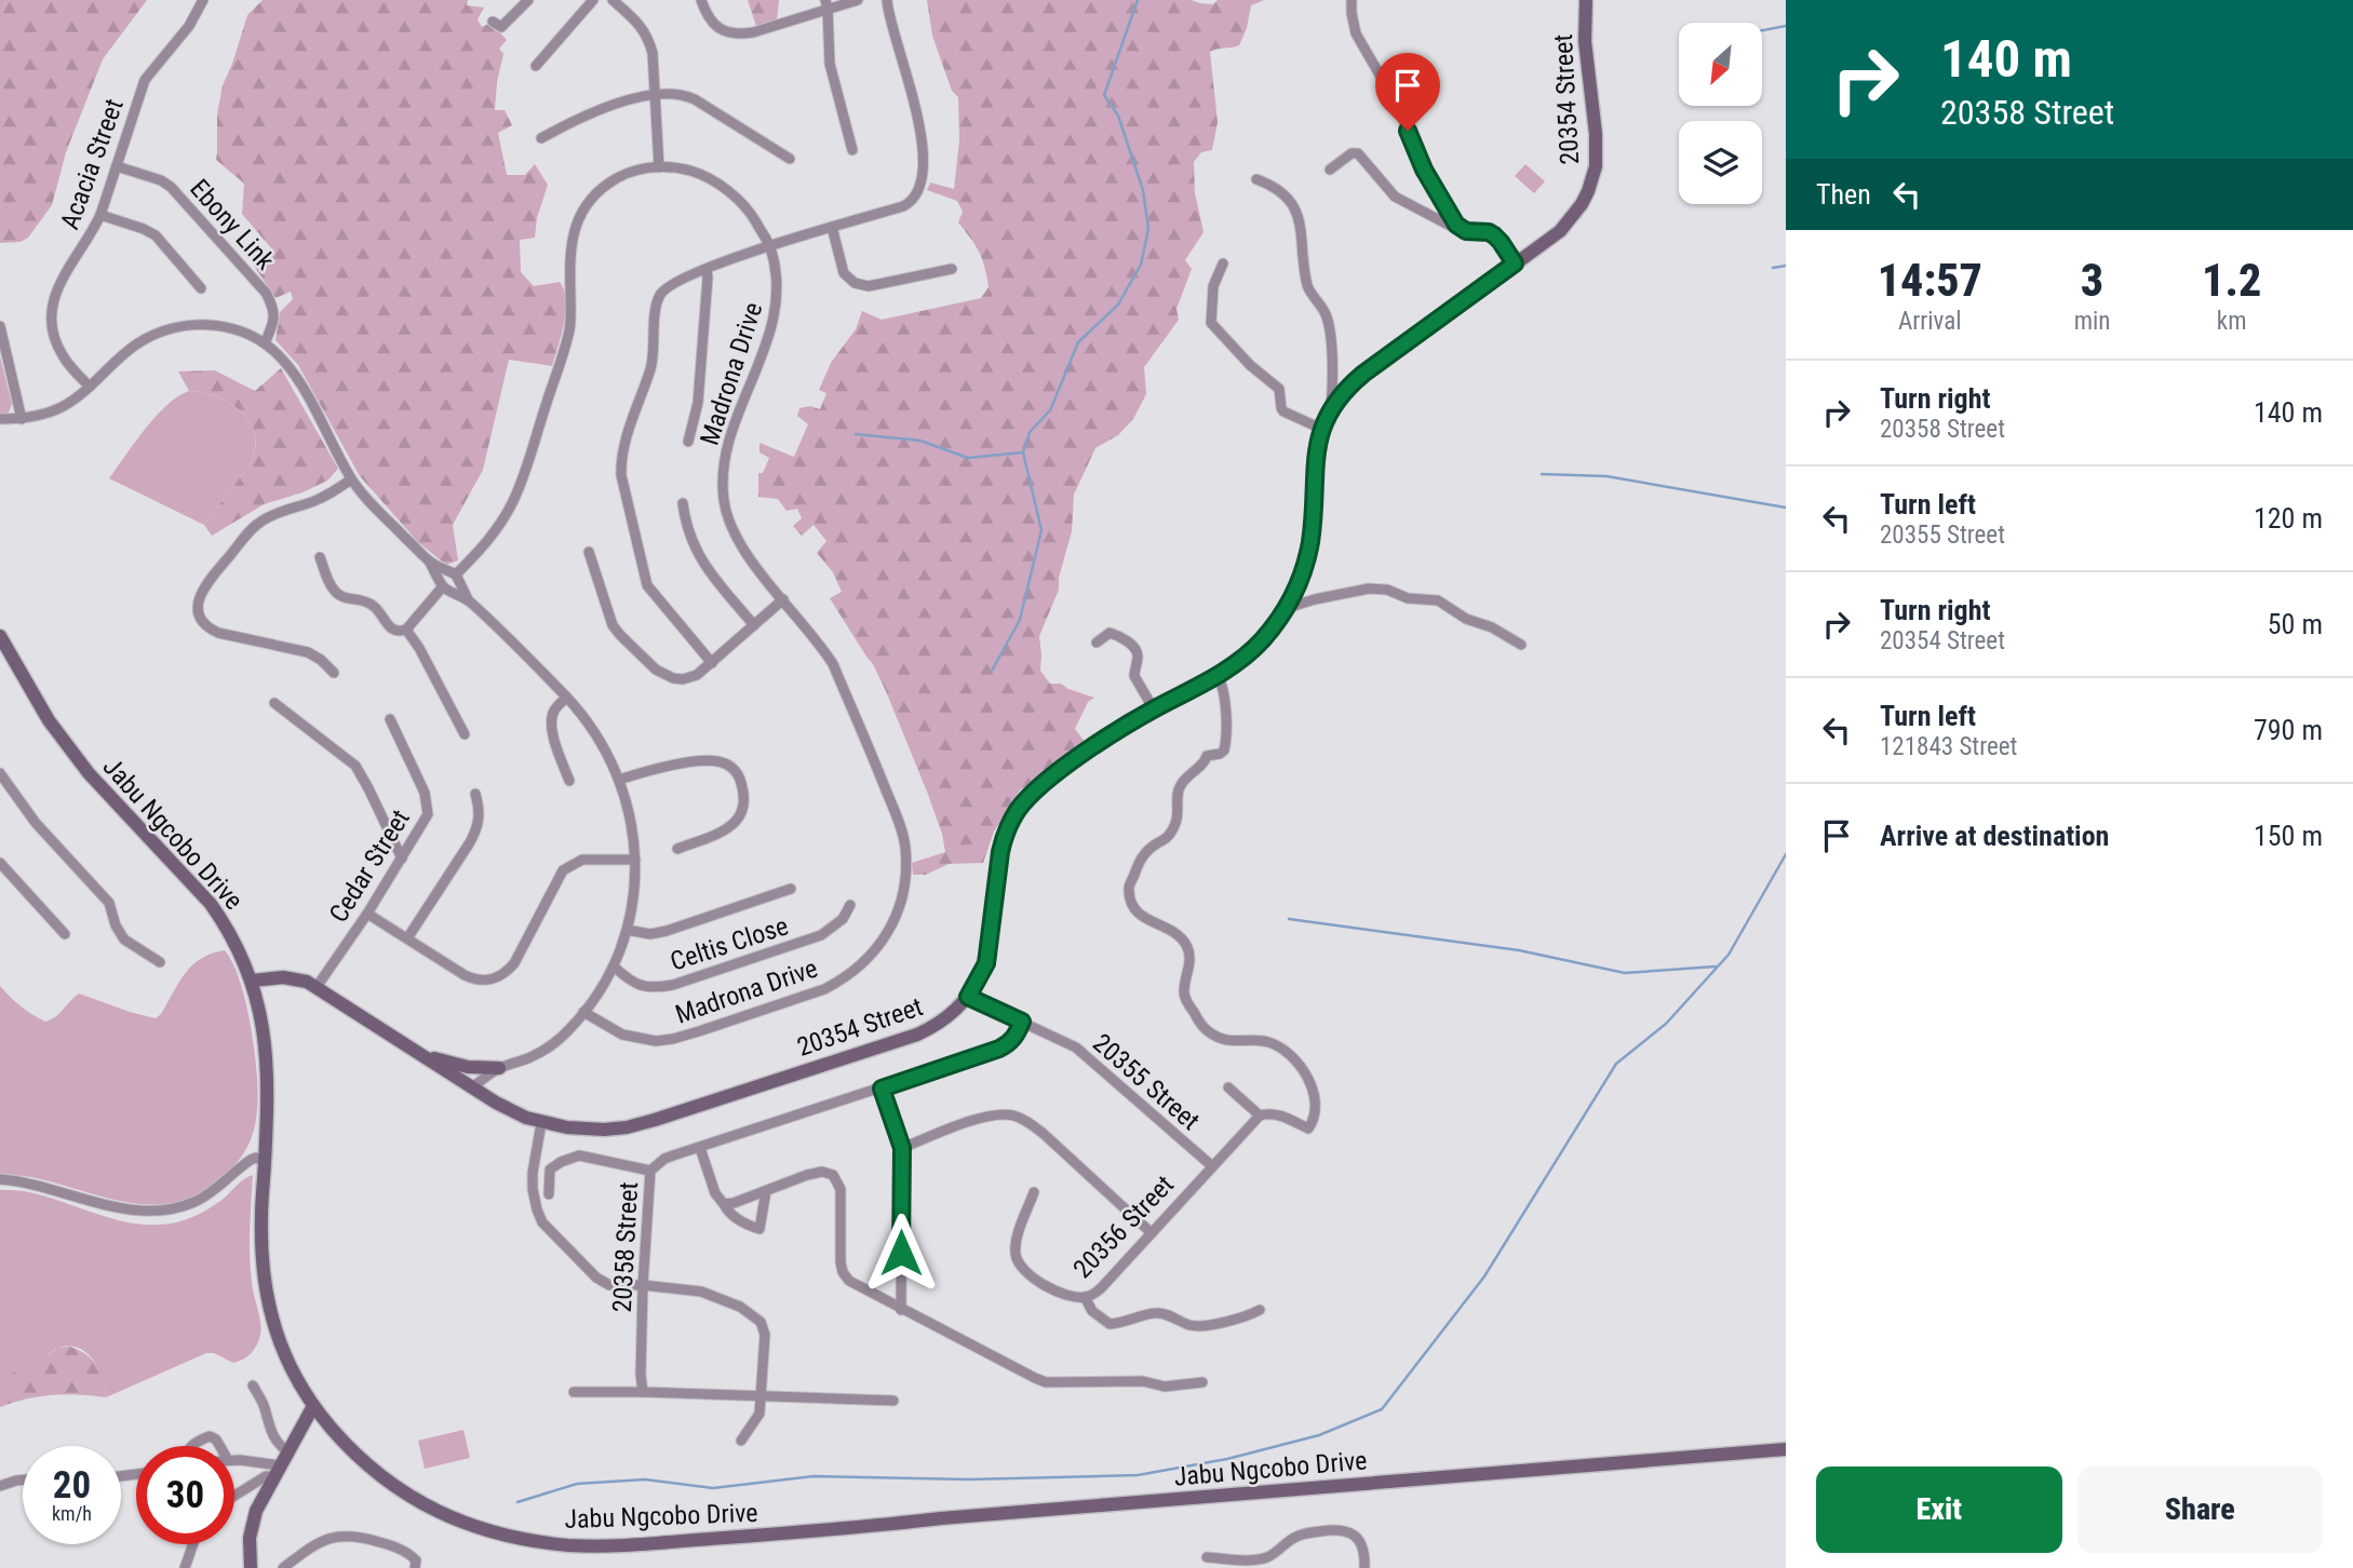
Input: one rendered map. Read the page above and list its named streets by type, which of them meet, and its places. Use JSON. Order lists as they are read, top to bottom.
{
  "streets": {
    "main road": ["20354 Street", "Jabu Ngcobo Drive"],
    "street": [
      "Acacia Street",
      "Ebony Link",
      "Madrona Drive",
      "Cedar Street",
      "Celtis Close",
      "20355 Street",
      "20356 Street",
      "20358 Street"
    ]
  },
  "crossings": [
    ["20354 Street", "Jabu Ngcobo Drive"],
    ["20354 Street", "Cedar Street"],
    ["20354 Street", "20355 Street"],
    ["Acacia Street", "Ebony Link"],
    ["20355 Street", "20356 Street"],
    ["20355 Street", "20358 Street"]
  ],
  "north": "bottom left",
  "page": {
    "turn": ["140 m", "20358 Street"],
    "then": "Then",
    "eta": [
      "14:57",
      "Arrival",
      "3",
      "min",
      "1.2",
      "km"
    ],
    "list": [
      {
        "name": "Turn right",
        "note": "20358 Street",
        "value": "140 m"
      },
      {
        "name": "Turn left",
        "note": "20355 Street",
        "value": "120 m"
      },
      {
        "name": "Turn right",
        "note": "20354 Street",
        "value": "50 m"
      },
      {
        "name": "Turn left",
        "note": "121843 Street",
        "value": "790 m"
      },
      {
        "name": "Arrive at destination",
        "value": "150 m"
      }
    ],
    "speed": "20 km/h",
    "limit": "30",
    "buttons": ["Exit", "Share"]
  }
}
